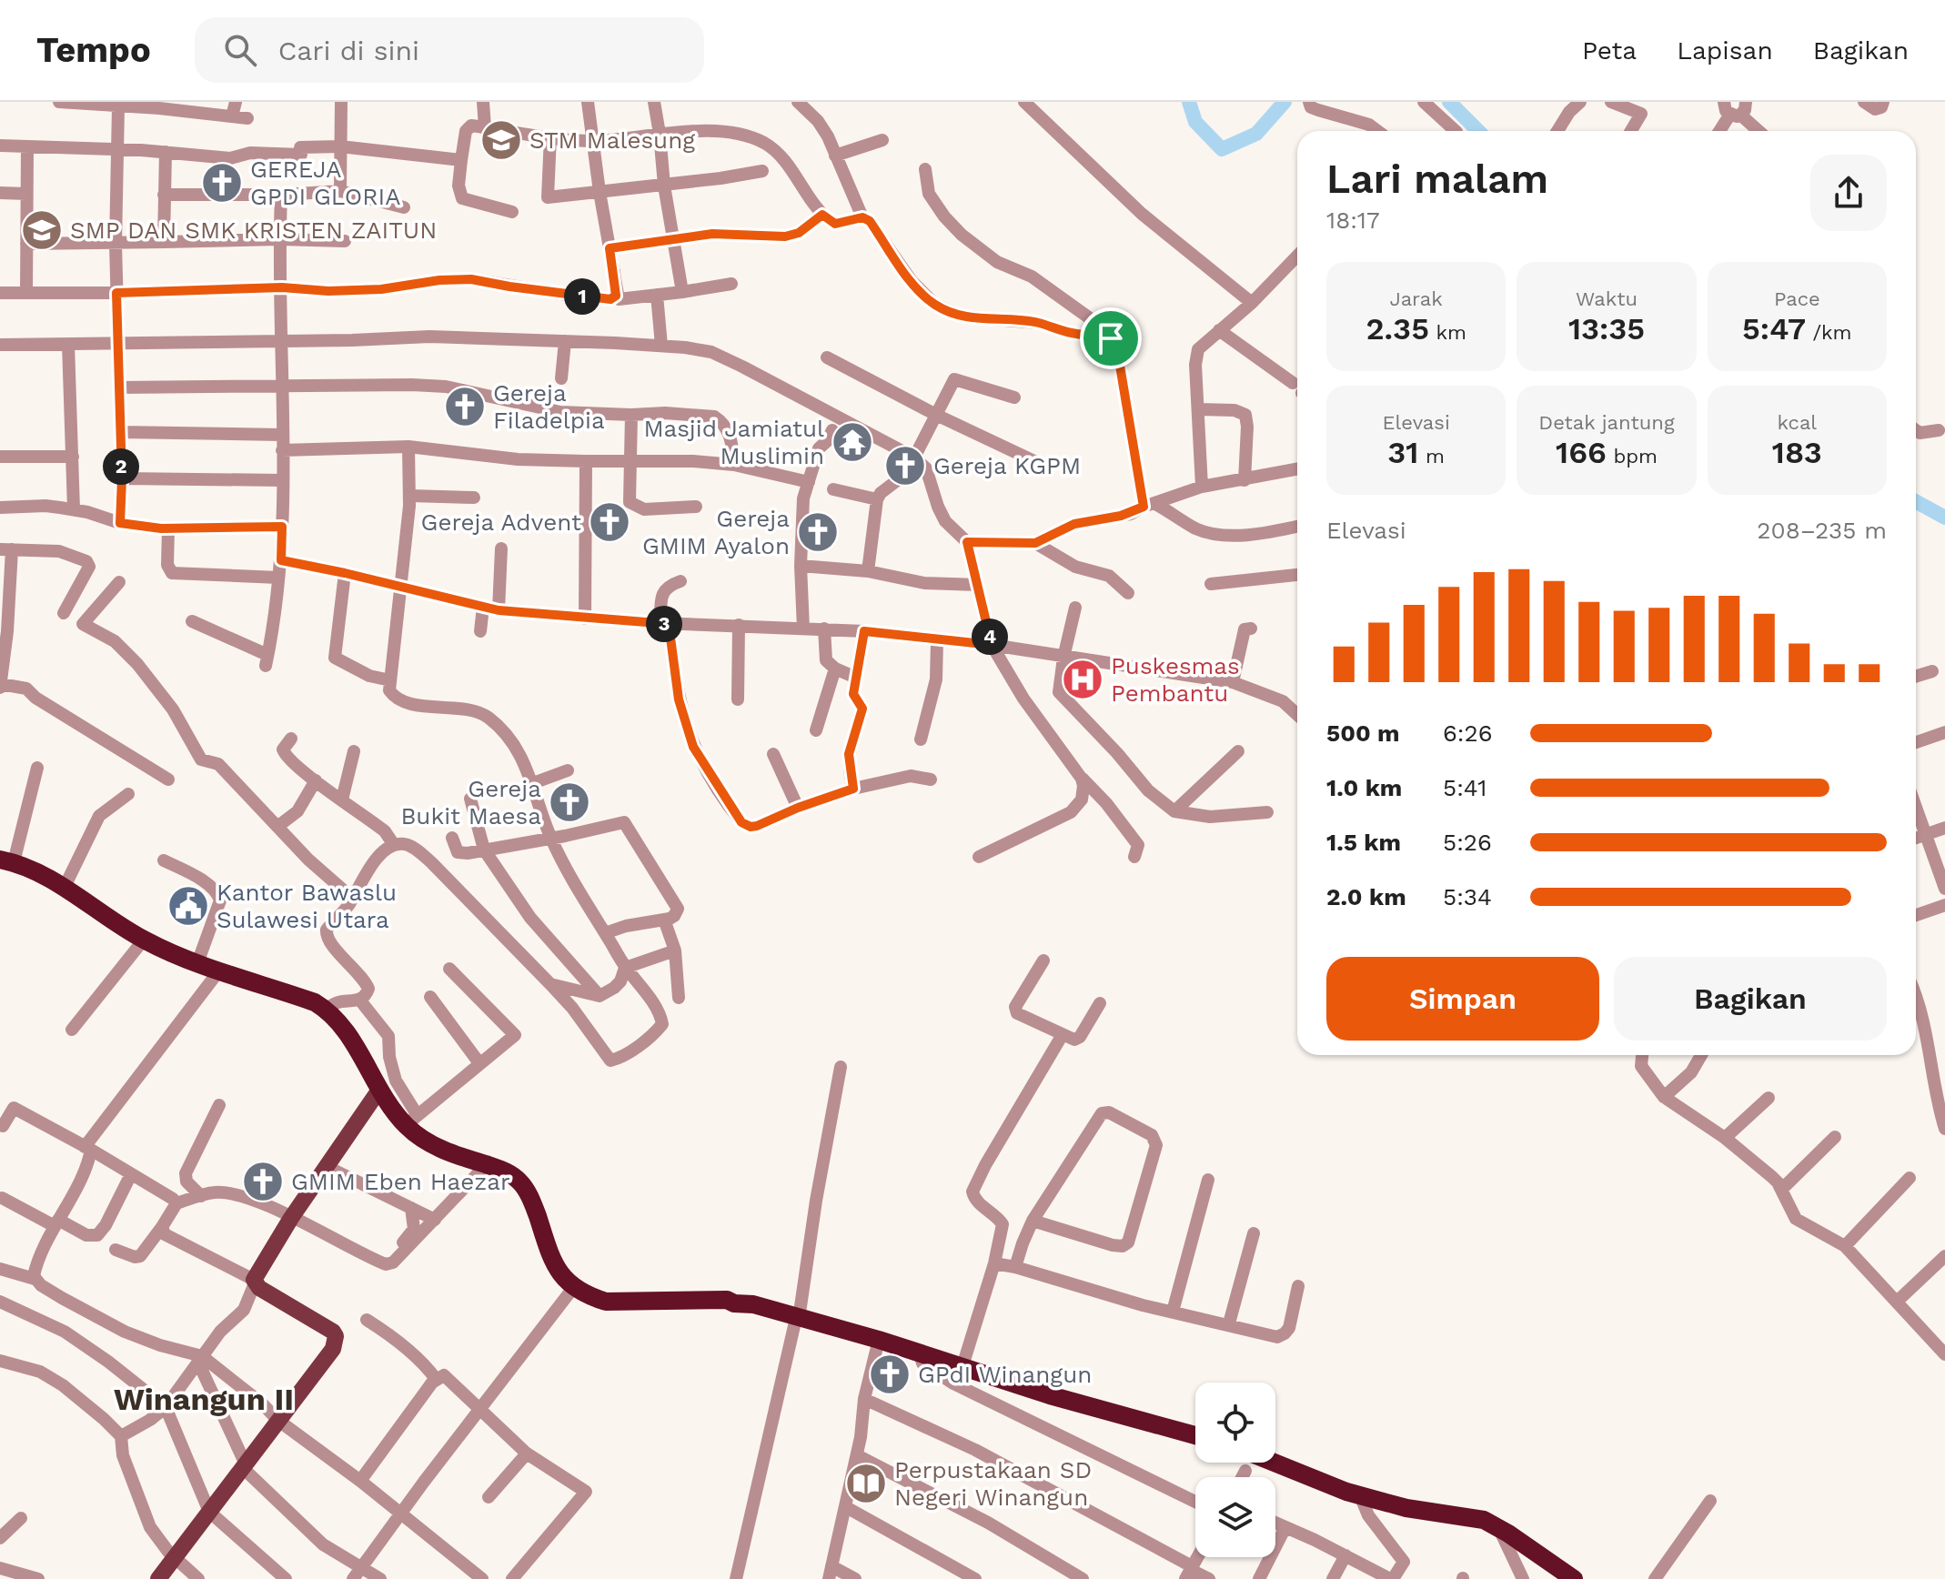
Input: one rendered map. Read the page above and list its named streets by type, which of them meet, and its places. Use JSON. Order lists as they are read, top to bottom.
{
  "districts": ["Winangun II"],
  "places": {
    "school or university": ["STM Malesung", "SMP DAN SMK KRISTEN ZAITUN"],
    "church": [
      "GEREJA GPDI GLORIA",
      "Gereja Filadelpia",
      "Gereja KGPM",
      "Gereja Advent",
      "Gereja GMIM Ayalon",
      "Gereja Bukit Maesa",
      "GMIM Eben Haezar",
      "GPdI Winangun"
    ],
    "temple": ["Masjid Jamiatul Muslimin"],
    "hospital": ["Puskesmas Pembantu"],
    "public building": ["Kantor Bawaslu Sulawesi Utara"],
    "library": ["Perpustakaan SD Negeri Winangun"]
  },
  "page": {
    "header": "Tempo",
    "search": "Cari di sini",
    "nav": ["Peta", "Lapisan", "Bagikan"],
    "heading": ["Lari malam", "18:17"],
    "stats": [
      ["Jarak", "2.35 km"],
      ["Waktu", "13:35"],
      ["Pace", "5:47 /km"],
      ["Elevasi", "31 m"],
      ["Detak jantung", "166 bpm"],
      ["kcal", "183"]
    ],
    "pins": [
      "1",
      "2",
      "3",
      "4"
    ],
    "chart": ["Elevasi", "208–235 m"],
    "list": [
      {
        "name": "500 m",
        "note": "6:26"
      },
      {
        "name": "1.0 km",
        "note": "5:41"
      },
      {
        "name": "1.5 km",
        "note": "5:26"
      },
      {
        "name": "2.0 km",
        "note": "5:34"
      }
    ],
    "buttons": ["Simpan", "Bagikan"]
  }
}
